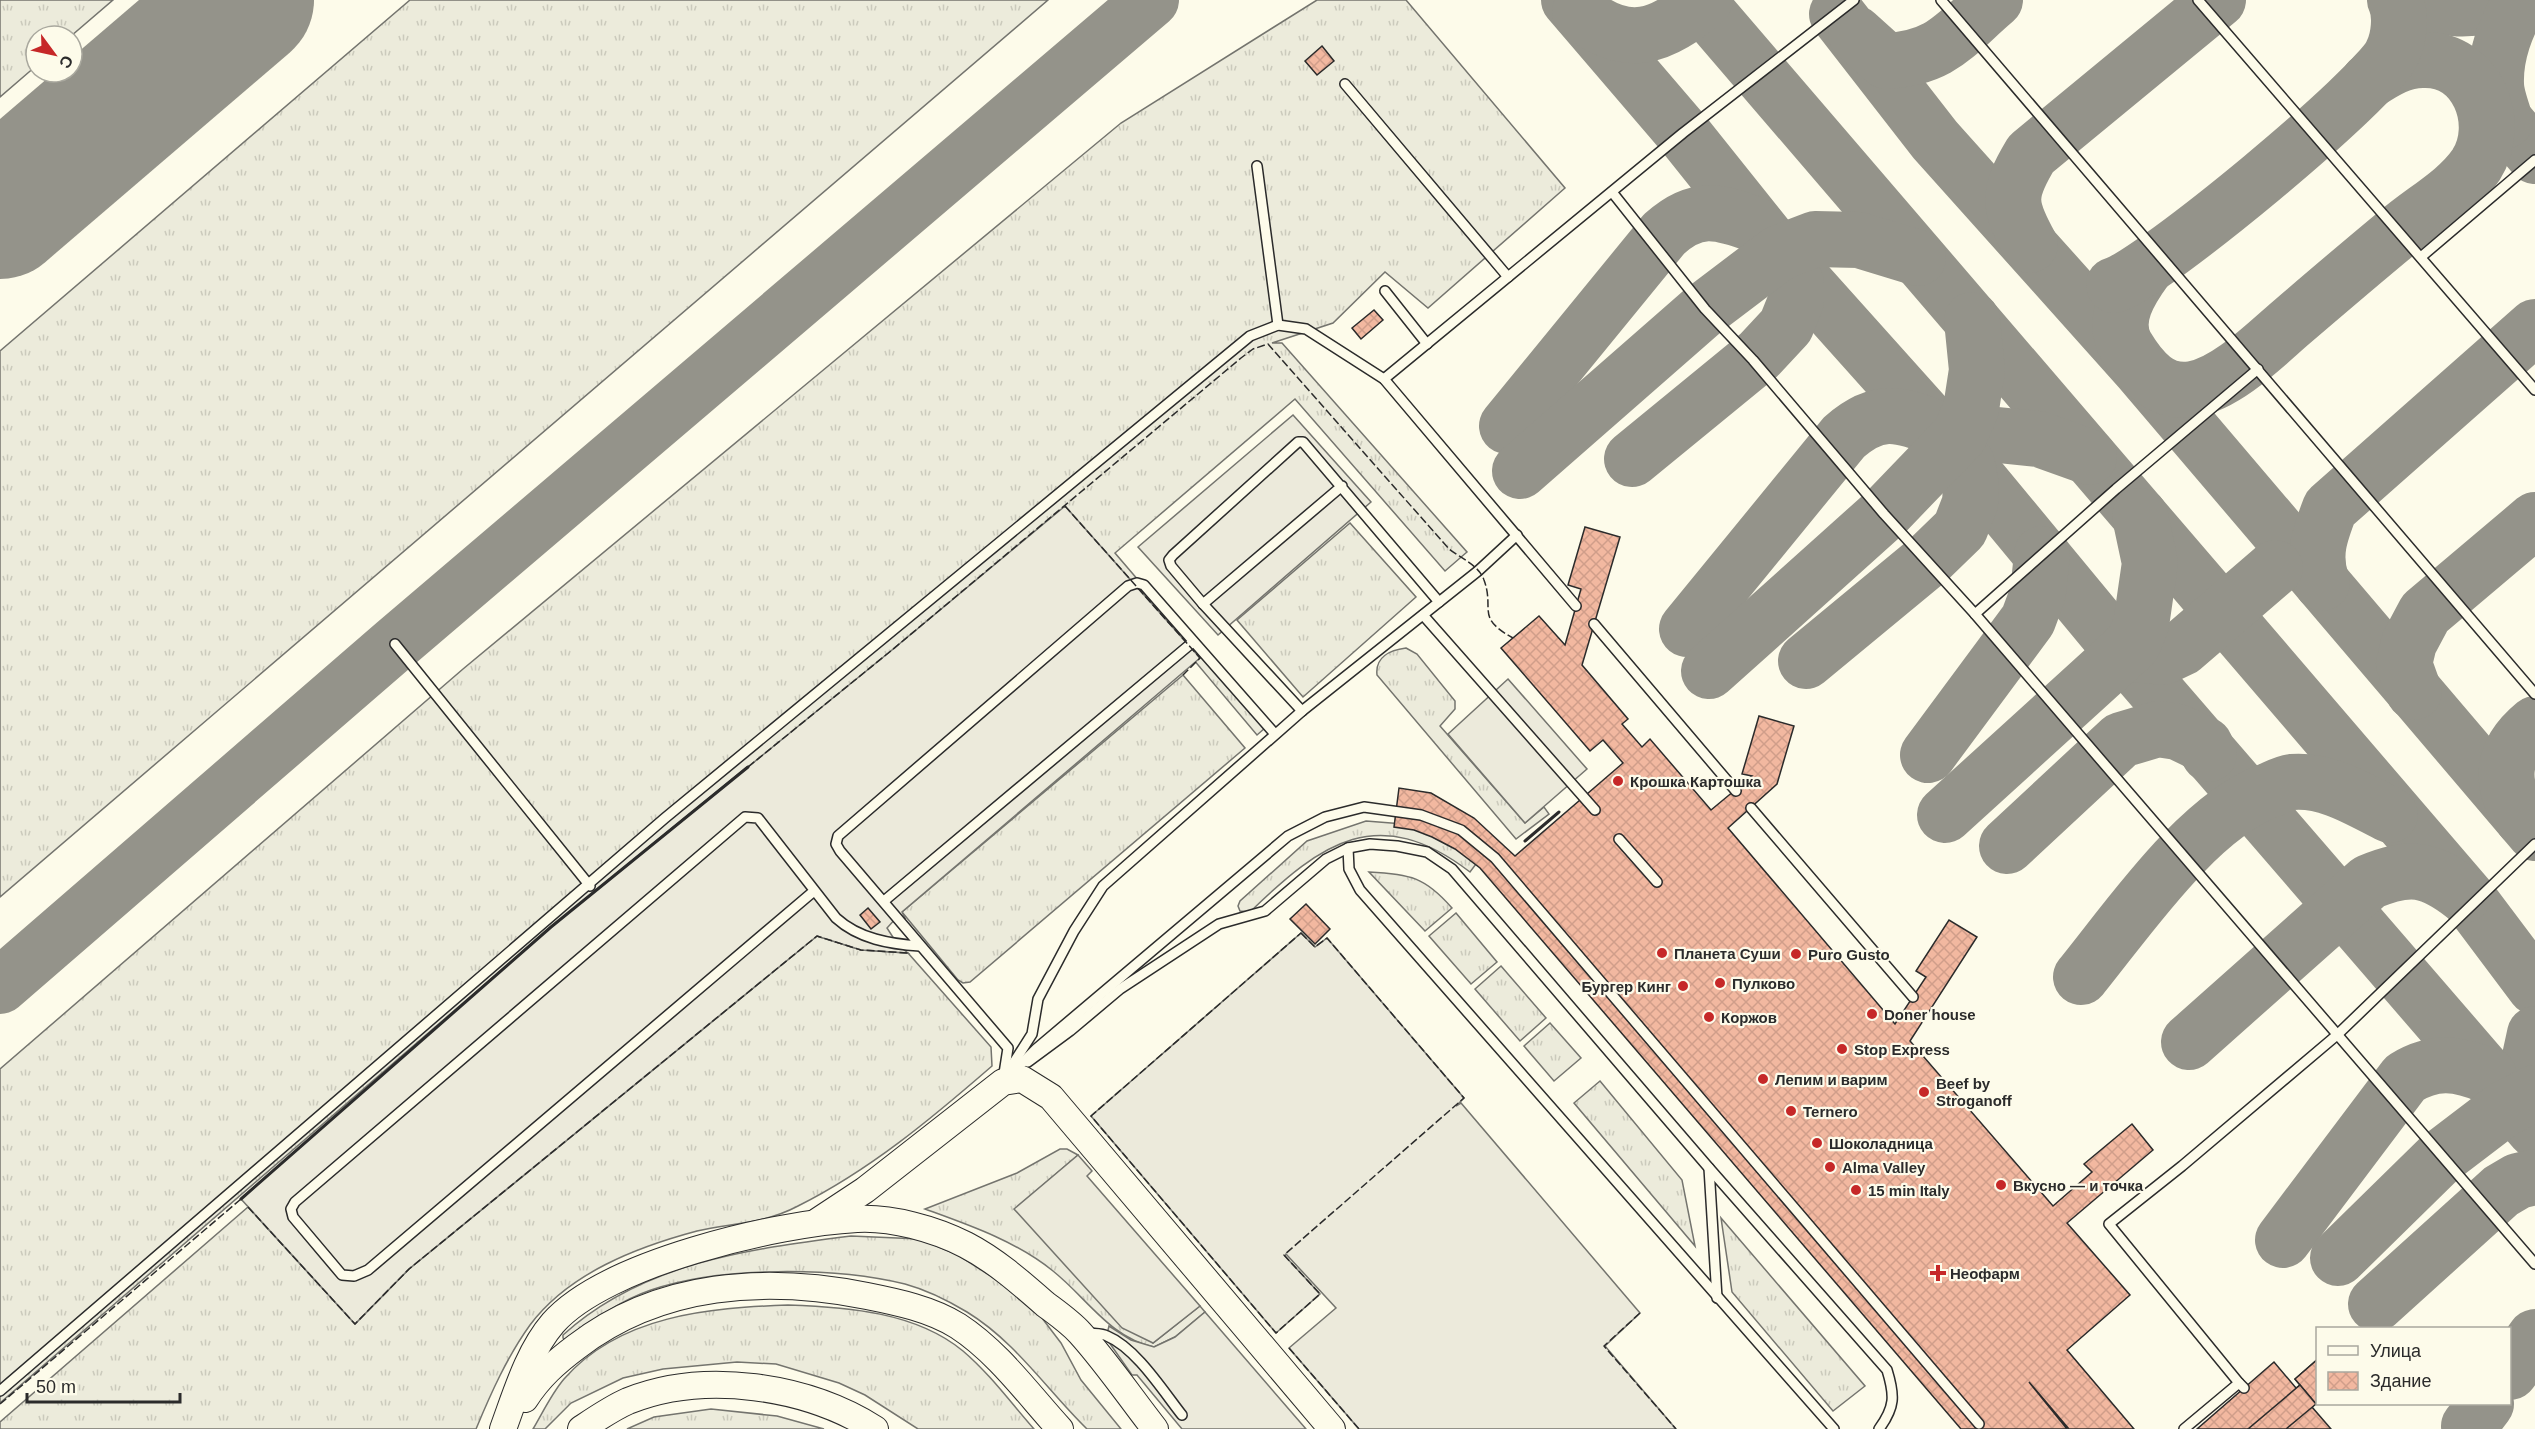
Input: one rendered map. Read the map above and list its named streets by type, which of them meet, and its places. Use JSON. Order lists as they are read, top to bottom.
{
  "places": {
    "other": [
      "Крошка Картошка",
      "Планета Суши",
      "Puro Gusto",
      "Пулково",
      "Бургер Кинг",
      "Doner house",
      "Коржов",
      "Stop Express",
      "Лепим и варим",
      "Beef by Stroganoff",
      "Ternero",
      "Шоколадница",
      "Alma Valley",
      "Вкусно — и точка",
      "15 min Italy"
    ],
    "health": ["Неофарм"]
  },
  "legend": ["Улица", "Здание"],
  "scale_bar": "50 m",
  "north": "bottom right"
}
